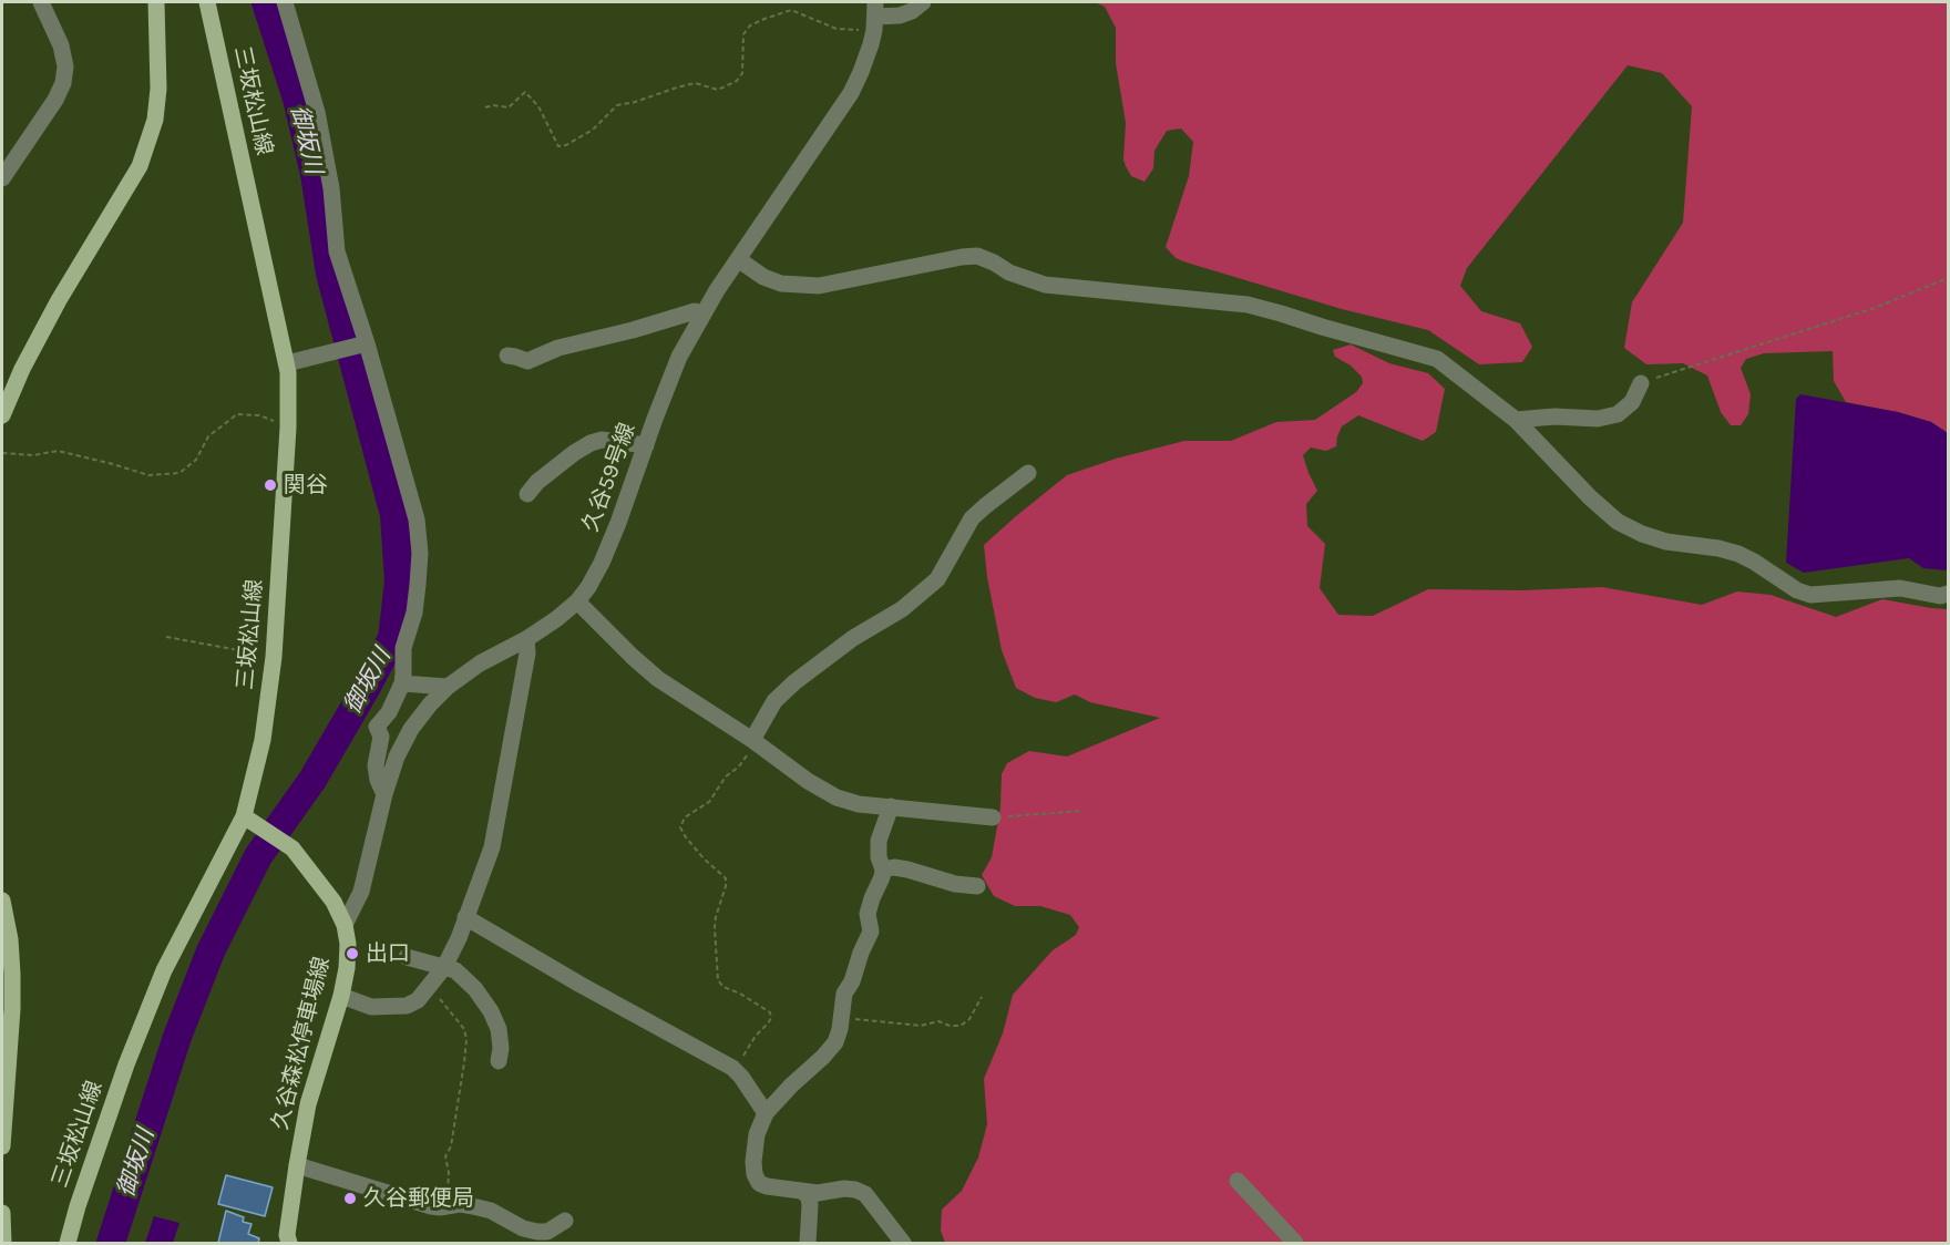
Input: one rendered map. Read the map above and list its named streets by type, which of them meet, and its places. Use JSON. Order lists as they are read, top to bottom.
{
  "streets": {
    "main road": ["三坂松山線", "久谷森松停車場線"],
    "street": ["久谷59号線"]
  },
  "crossings": [
    ["三坂松山線", "久谷森松停車場線"],
    ["久谷59号線", "久谷森松停車場線"]
  ],
  "water": ["御坂川"],
  "places": ["関谷", "出口", "久谷郵便局"]
}
